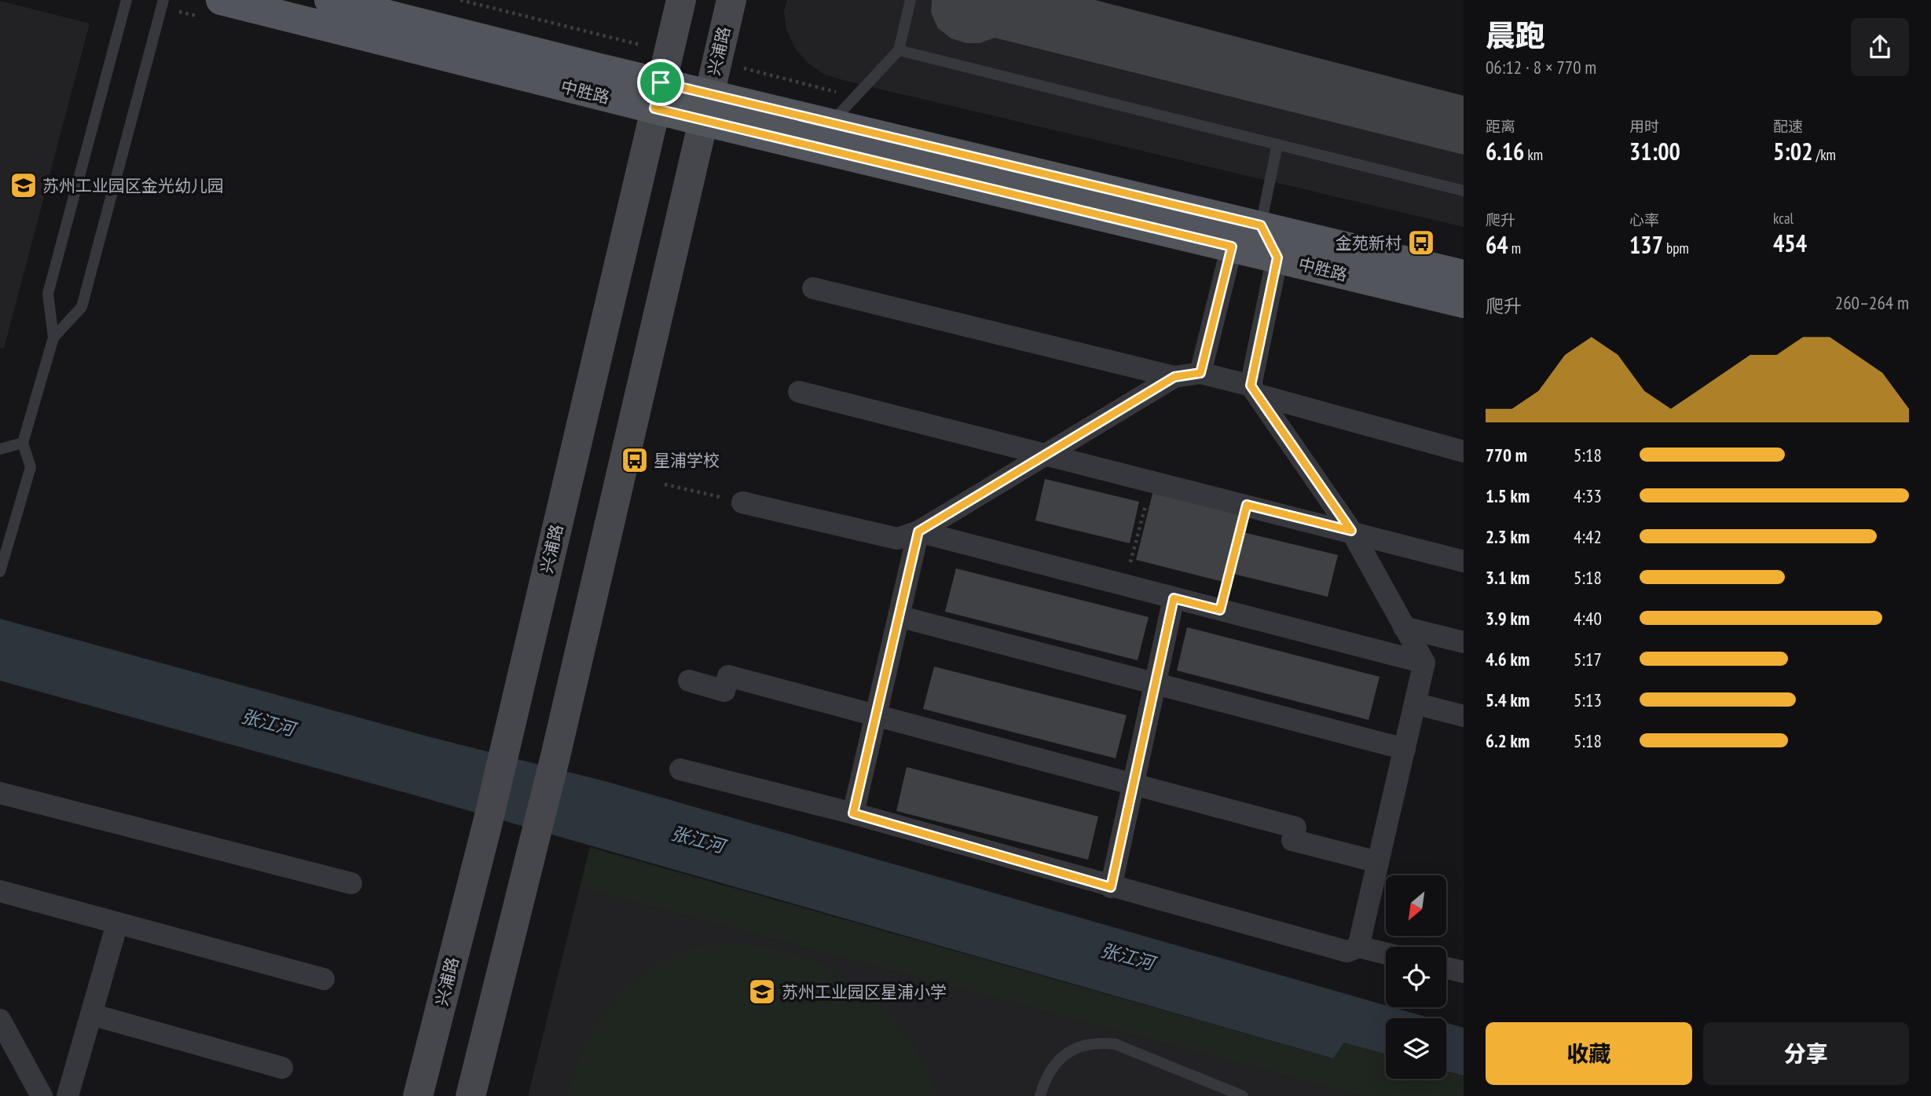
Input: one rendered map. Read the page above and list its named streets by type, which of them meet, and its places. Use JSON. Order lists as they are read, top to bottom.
{
  "streets": {
    "main road": ["兴浦路", "中胜路"]
  },
  "crossings": [
    ["兴浦路", "中胜路"]
  ],
  "water": ["张江河"],
  "places": {
    "school or university": ["苏州工业园区金光幼儿园", "苏州工业园区星浦小学"],
    "bus stop": ["金苑新村", "星浦学校"]
  },
  "north": "bottom left",
  "page": {
    "heading": ["晨跑", "06:12 · 8 × 770 m"],
    "stats": [
      ["距离", "6.16 km"],
      ["用时", "31:00"],
      ["配速", "5:02 /km"],
      ["爬升", "64 m"],
      ["心率", "137 bpm"],
      ["kcal", "454"]
    ],
    "chart": ["爬升", "260–264 m"],
    "list": [
      {
        "name": "770 m",
        "note": "5:18"
      },
      {
        "name": "1.5 km",
        "note": "4:33"
      },
      {
        "name": "2.3 km",
        "note": "4:42"
      },
      {
        "name": "3.1 km",
        "note": "5:18"
      },
      {
        "name": "3.9 km",
        "note": "4:40"
      },
      {
        "name": "4.6 km",
        "note": "5:17"
      },
      {
        "name": "5.4 km",
        "note": "5:13"
      },
      {
        "name": "6.2 km",
        "note": "5:18"
      }
    ],
    "buttons": ["收藏", "分享"]
  }
}
